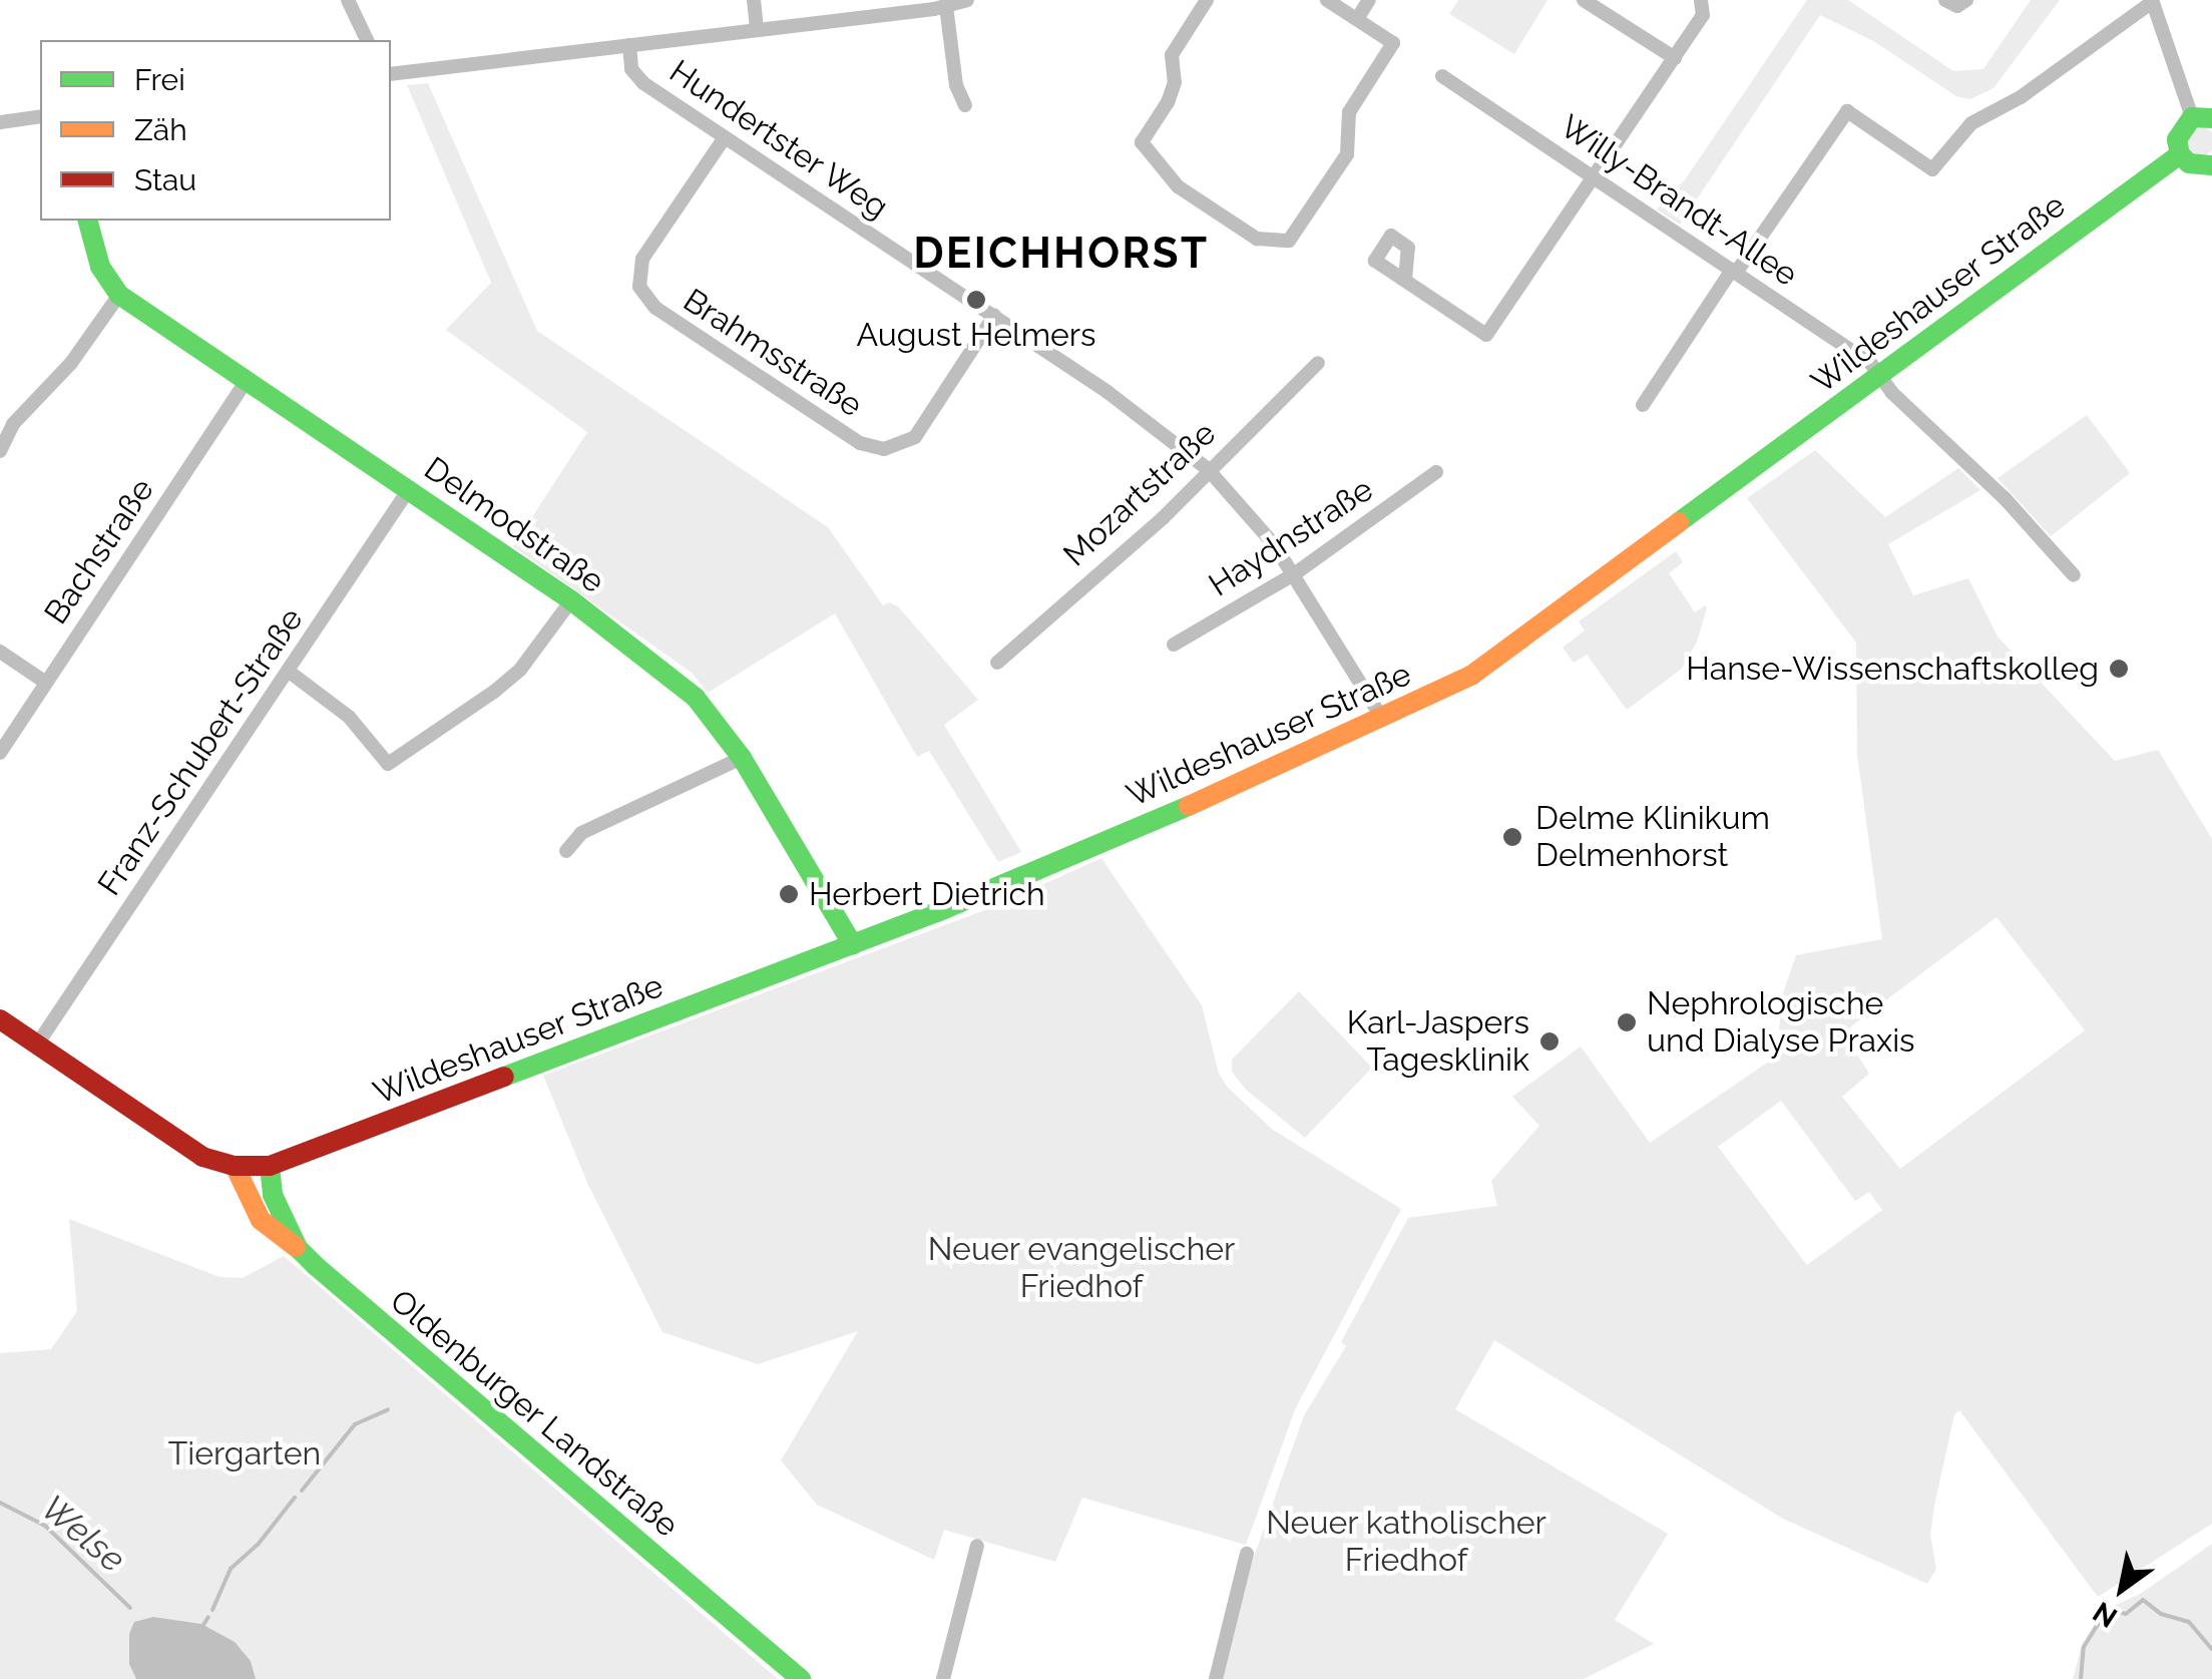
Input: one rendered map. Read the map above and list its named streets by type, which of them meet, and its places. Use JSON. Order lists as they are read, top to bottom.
{
  "streets": {
    "main road": ["Wildeshauser Straße", "Delmodstraße", "Oldenburger Landstraße"],
    "street": [
      "Hundertster Weg",
      "Willy-Brandt-Allee",
      "Brahmsstraße",
      "Mozartstraße",
      "Haydnstraße",
      "Bachstraße",
      "Franz-Schubert-Straße"
    ]
  },
  "crossings": [
    ["Hundertster Weg", "Wildeshauser Straße"],
    ["Hundertster Weg", "Brahmsstraße"],
    ["Hundertster Weg", "Mozartstraße"],
    ["Hundertster Weg", "Haydnstraße"],
    ["Willy-Brandt-Allee", "Wildeshauser Straße"],
    ["Wildeshauser Straße", "Delmodstraße"],
    ["Wildeshauser Straße", "Oldenburger Landstraße"],
    ["Delmodstraße", "Bachstraße"],
    ["Delmodstraße", "Franz-Schubert-Straße"]
  ],
  "districts": ["DEICHHORST"],
  "water": ["Welse"],
  "parks": ["Neuer evangelischer Friedhof", "Tiergarten", "Neuer katholischer Friedhof"],
  "places": [
    "August Helmers",
    "Hanse-Wissenschaftskolleg",
    "Delme Klinikum Delmenhorst",
    "Herbert Dietrich",
    "Nephrologische und Dialyse Praxis",
    "Karl-Jaspers Tagesklinik"
  ],
  "legend": ["Frei", "Zäh", "Stau"],
  "north": "bottom left"
}
